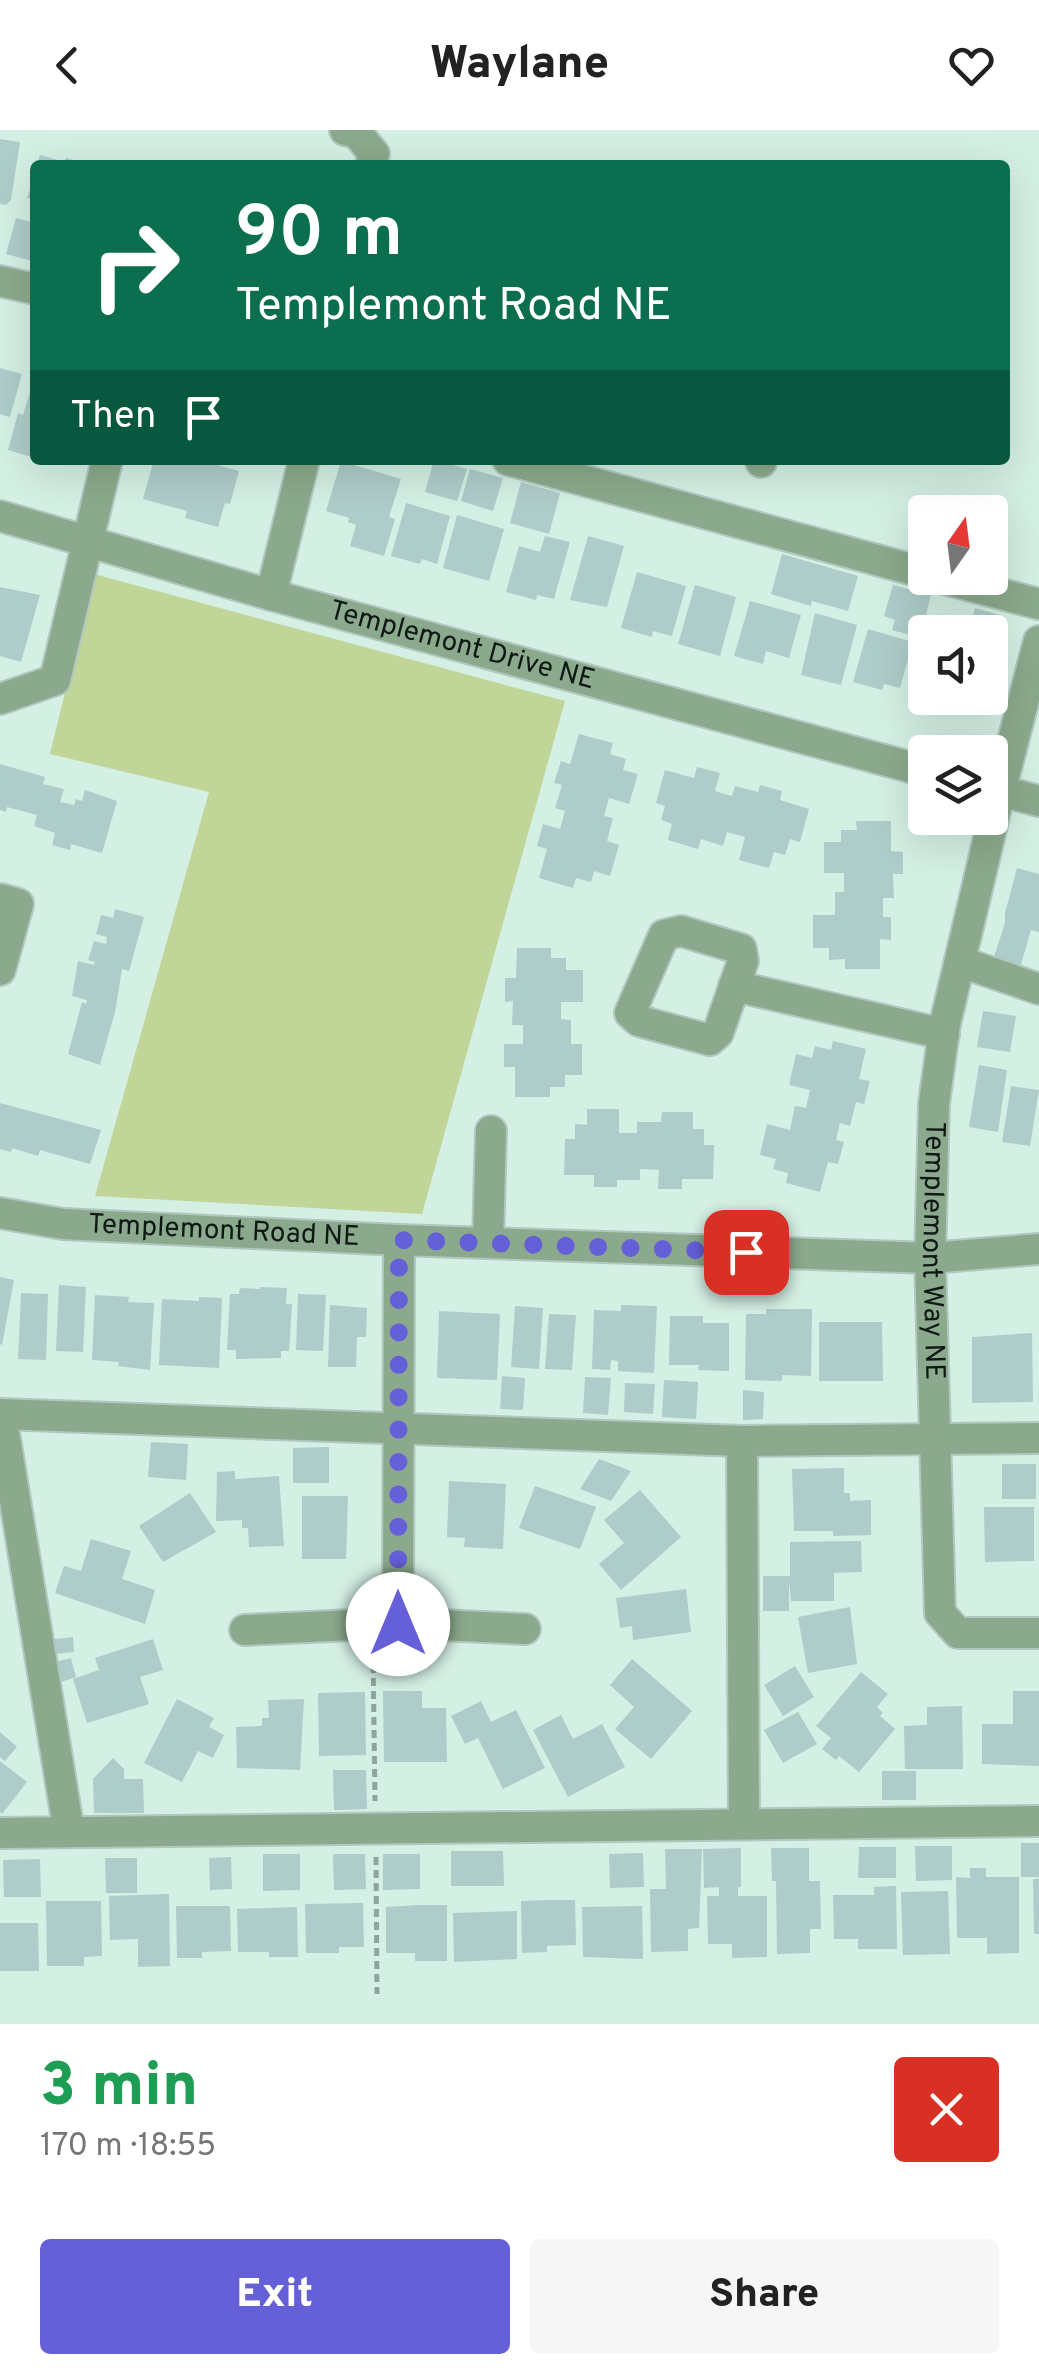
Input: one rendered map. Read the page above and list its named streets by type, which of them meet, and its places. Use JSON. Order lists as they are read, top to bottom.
{
  "streets": {
    "street": ["Templemont Drive NE", "Templemont Road NE", "Templemont Way NE"]
  },
  "crossings": [
    ["Templemont Road NE", "Templemont Way NE"]
  ],
  "north": "top",
  "page": {
    "header": "Waylane",
    "turn": ["90 m", "Templemont Road NE"],
    "then": "Then",
    "heading": ["3 min", "170 m · 18:55"],
    "buttons": ["Exit", "Share"]
  }
}
